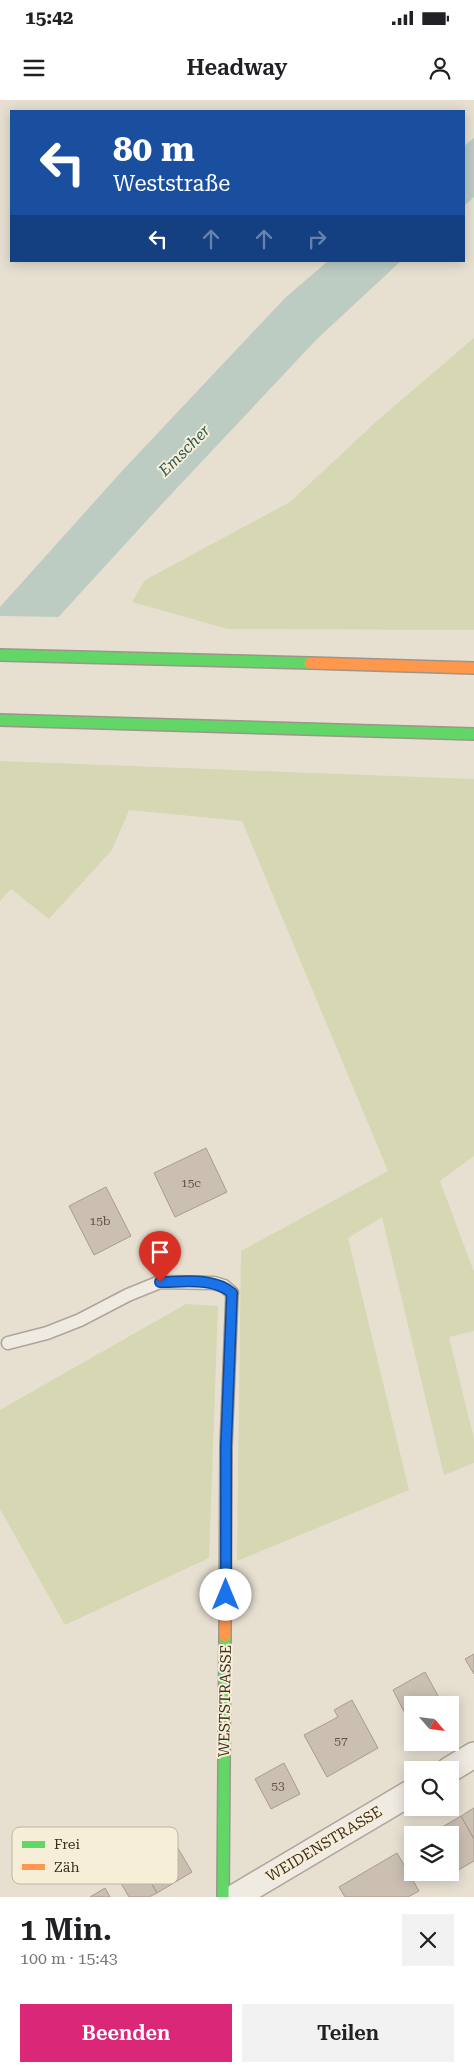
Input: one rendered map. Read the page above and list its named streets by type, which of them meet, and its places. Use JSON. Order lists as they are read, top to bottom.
{
  "streets": {
    "main road": ["WESTSTRASSE"],
    "street": ["WEIDENSTRASSE"]
  },
  "water": ["Emscher"],
  "house_numbers": [
    "15c",
    "15b",
    "57",
    "53"
  ],
  "legend": ["Frei", "Zäh"],
  "north": "bottom right",
  "page": {
    "status": "15:42",
    "header": "Headway",
    "turn": ["80 m", "Weststraße"],
    "heading": ["1 Min.", "100 m · 15:43"],
    "buttons": ["Beenden", "Teilen"]
  }
}
